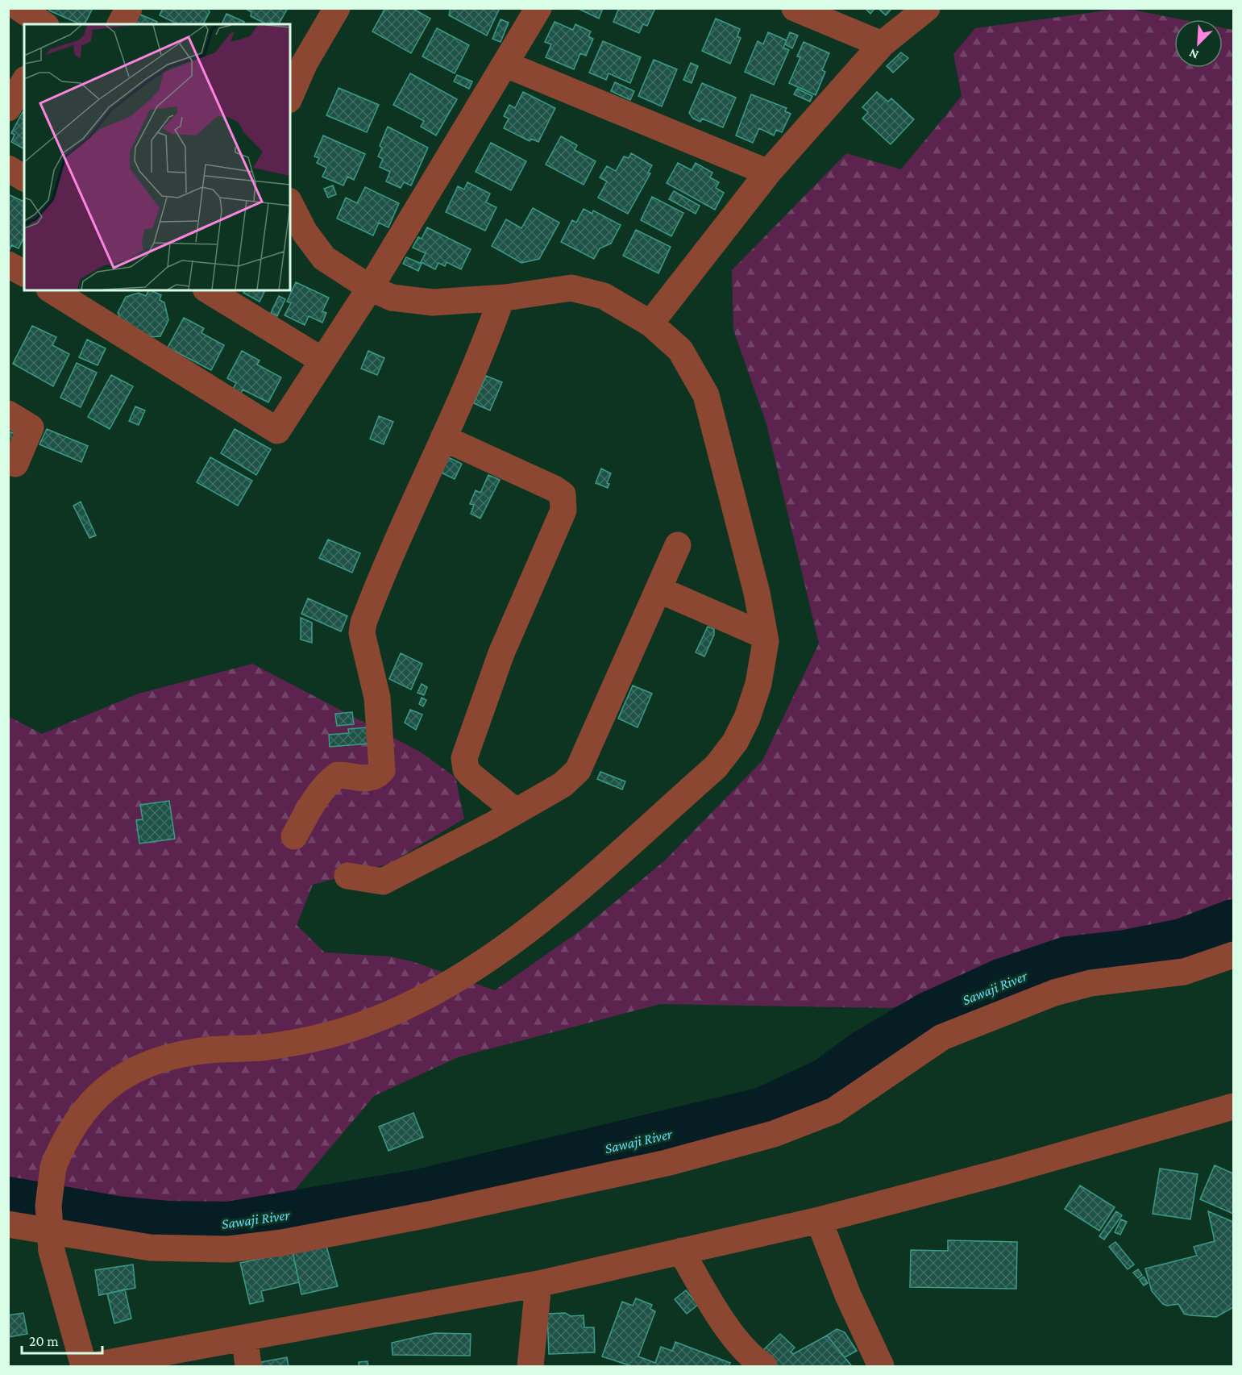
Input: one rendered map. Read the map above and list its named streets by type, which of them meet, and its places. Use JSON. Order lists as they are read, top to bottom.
{
  "water": ["Sawaji River"],
  "scale_bar": "20 m",
  "north": "bottom left"
}
